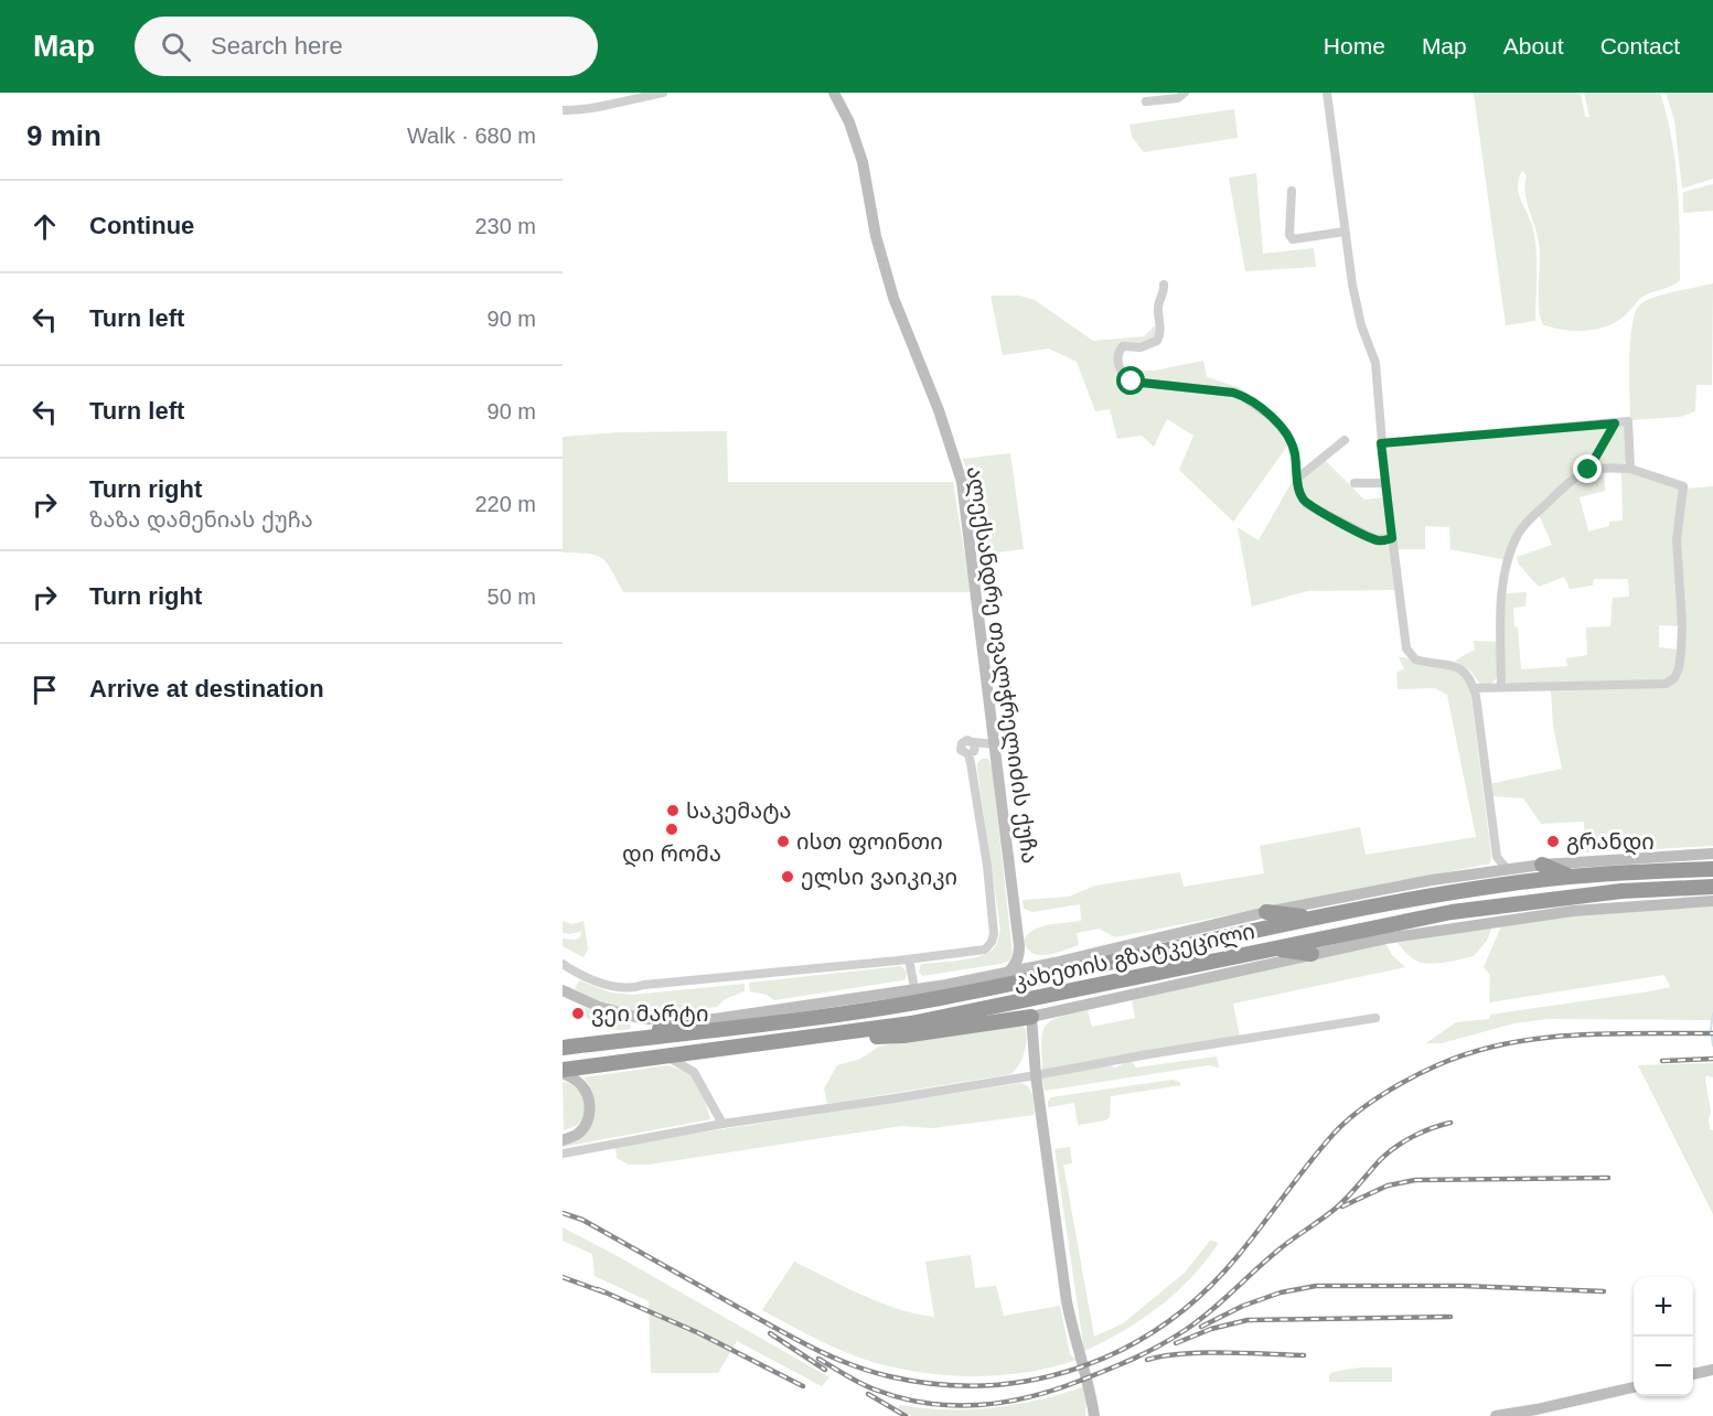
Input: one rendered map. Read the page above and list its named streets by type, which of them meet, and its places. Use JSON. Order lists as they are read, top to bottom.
{
  "streets": {
    "highway": ["კახეთის გზატკეცილი"],
    "street": ["ალექსანდრე თვალჭრელიძის ქუჩა"]
  },
  "places": [
    "საკემატა",
    "დი რომა",
    "ისთ ფოინთი",
    "გრანდი",
    "ელსი ვაიკიკი",
    "ვეი მარტი"
  ],
  "page": {
    "header": "Map",
    "search": "Search here",
    "nav": [
      "Home",
      "Map",
      "About",
      "Contact"
    ],
    "heading": ["9 min", "Walk · 680 m"],
    "list": [
      ["Continue", "230 m"],
      ["Turn left", "90 m"],
      ["Turn left", "90 m"],
      ["Turn right", "ზაზა დამენიას ქუჩა", "220 m"],
      ["Turn right", "50 m"],
      "Arrive at destination"
    ],
    "map_buttons": ["+", "−"]
  }
}
